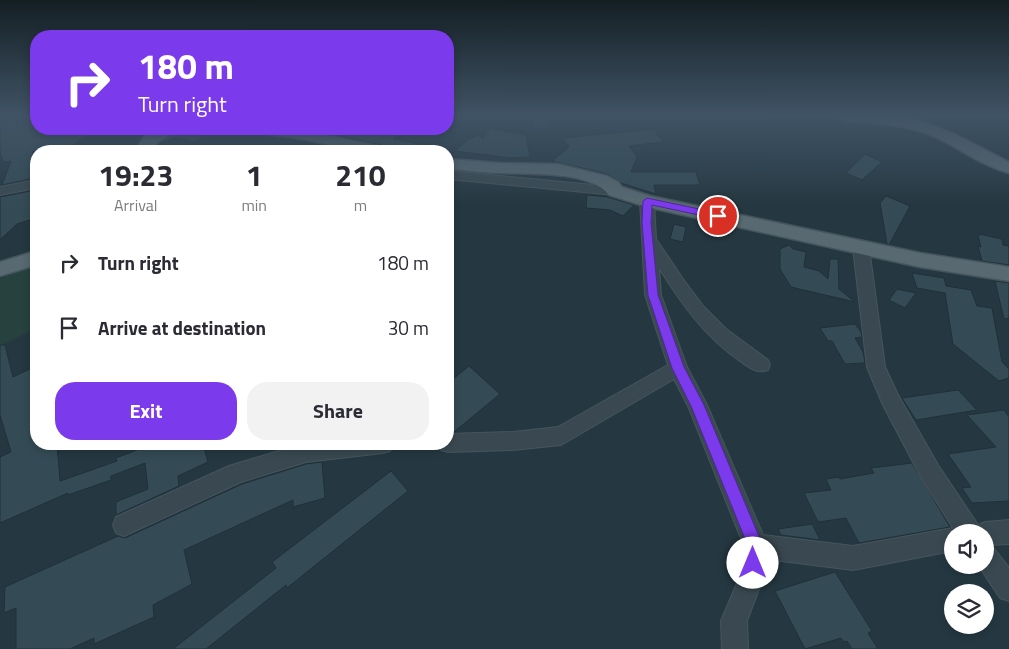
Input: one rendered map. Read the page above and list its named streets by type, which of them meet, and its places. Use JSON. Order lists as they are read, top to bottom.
{
  "page": {
    "turn": ["180 m", "Turn right"],
    "eta": [
      "19:23",
      "Arrival",
      "1",
      "min",
      "210",
      "m"
    ],
    "list": [
      {
        "name": "Turn right",
        "value": "180 m"
      },
      {
        "name": "Arrive at destination",
        "value": "30 m"
      }
    ],
    "buttons": ["Exit", "Share"]
  }
}
